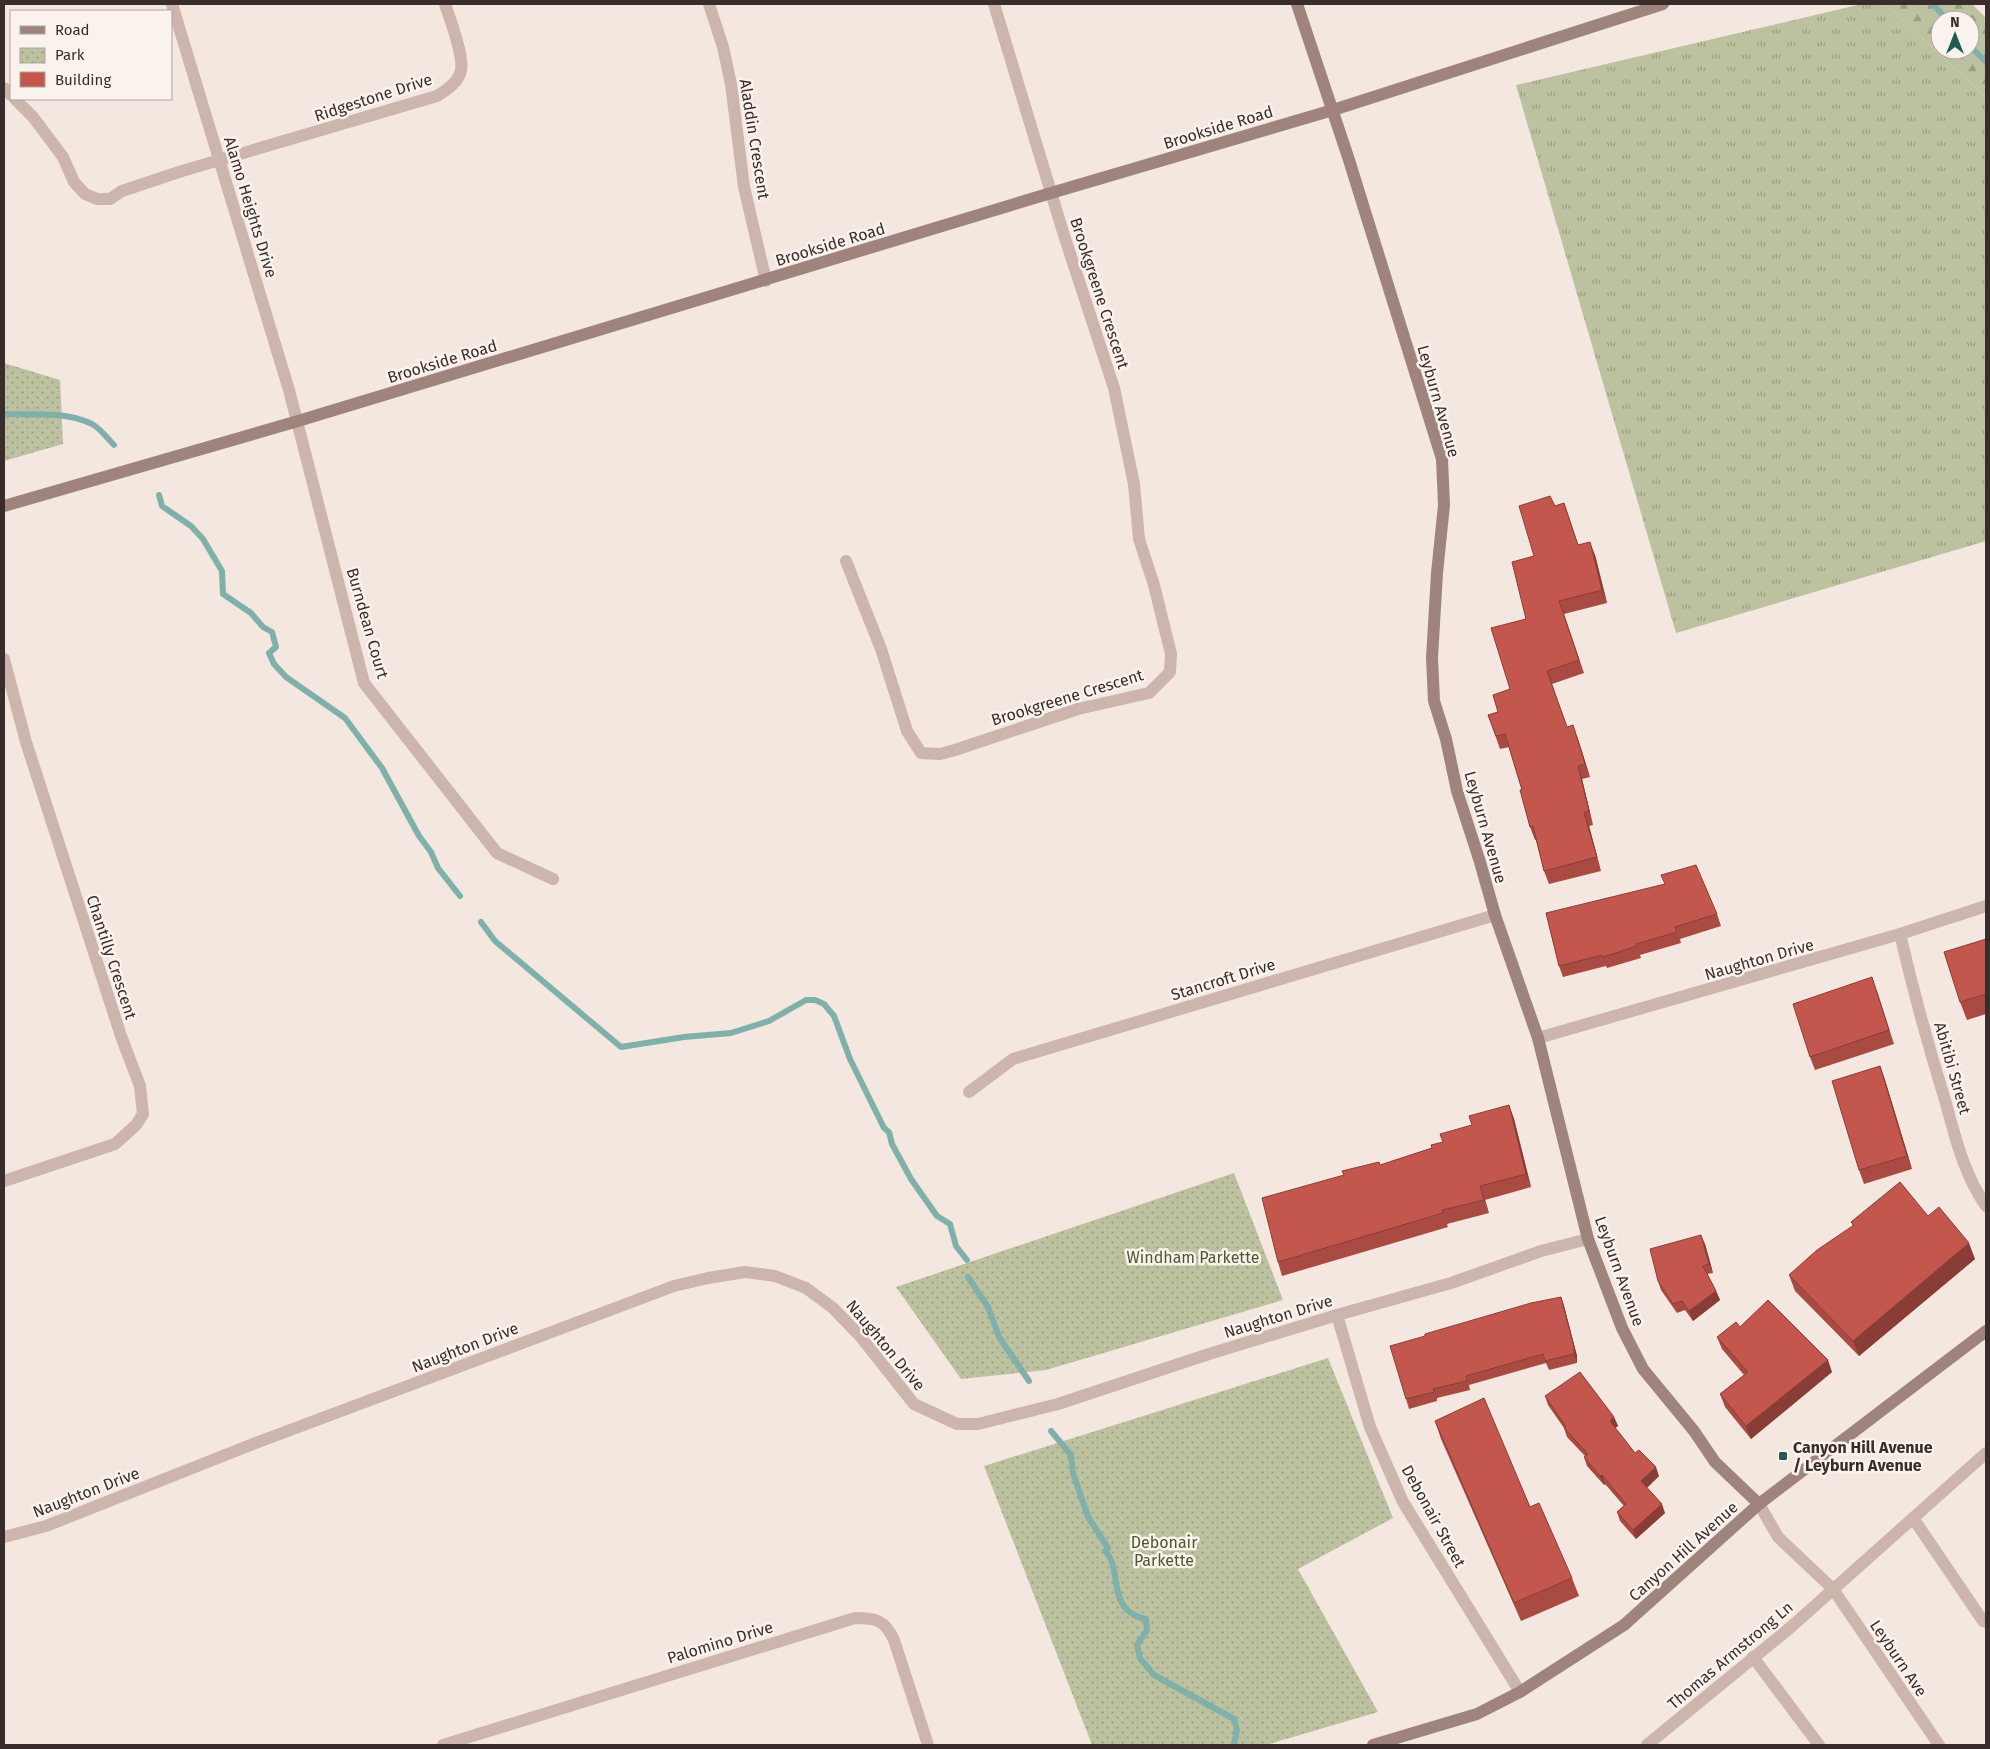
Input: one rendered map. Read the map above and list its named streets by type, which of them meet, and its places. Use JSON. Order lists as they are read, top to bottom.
{
  "streets": {
    "street": [
      "Ridgestone Drive",
      "Brookside Road",
      "Aladdin Crescent",
      "Alamo Heights Drive",
      "Brookgreene Crescent",
      "Leyburn Avenue",
      "Burndean Court",
      "Chantilly Crescent",
      "Naughton Drive",
      "Stancroft Drive",
      "Abitibi Street",
      "Debonair Street",
      "Canyon Hill Avenue",
      "Palomino Drive",
      "Thomas Armstrong Ln",
      "Leyburn Ave"
    ]
  },
  "crossings": [
    ["Ridgestone Drive", "Alamo Heights Drive"],
    ["Brookside Road", "Aladdin Crescent"],
    ["Brookside Road", "Alamo Heights Drive"],
    ["Brookside Road", "Brookgreene Crescent"],
    ["Brookside Road", "Leyburn Avenue"],
    ["Brookside Road", "Burndean Court"],
    ["Alamo Heights Drive", "Burndean Court"],
    ["Leyburn Avenue", "Naughton Drive"],
    ["Leyburn Avenue", "Stancroft Drive"],
    ["Leyburn Avenue", "Canyon Hill Avenue"],
    ["Leyburn Avenue", "Leyburn Ave"],
    ["Naughton Drive", "Abitibi Street"],
    ["Naughton Drive", "Debonair Street"],
    ["Debonair Street", "Canyon Hill Avenue"],
    ["Canyon Hill Avenue", "Leyburn Ave"],
    ["Thomas Armstrong Ln", "Leyburn Ave"]
  ],
  "parks": ["Windham Parkette", "Debonair Parkette"],
  "places": {
    "transit": ["Canyon Hill Avenue / Leyburn Avenue"]
  },
  "legend": ["Road", "Park", "Building"],
  "north": "top"
}
